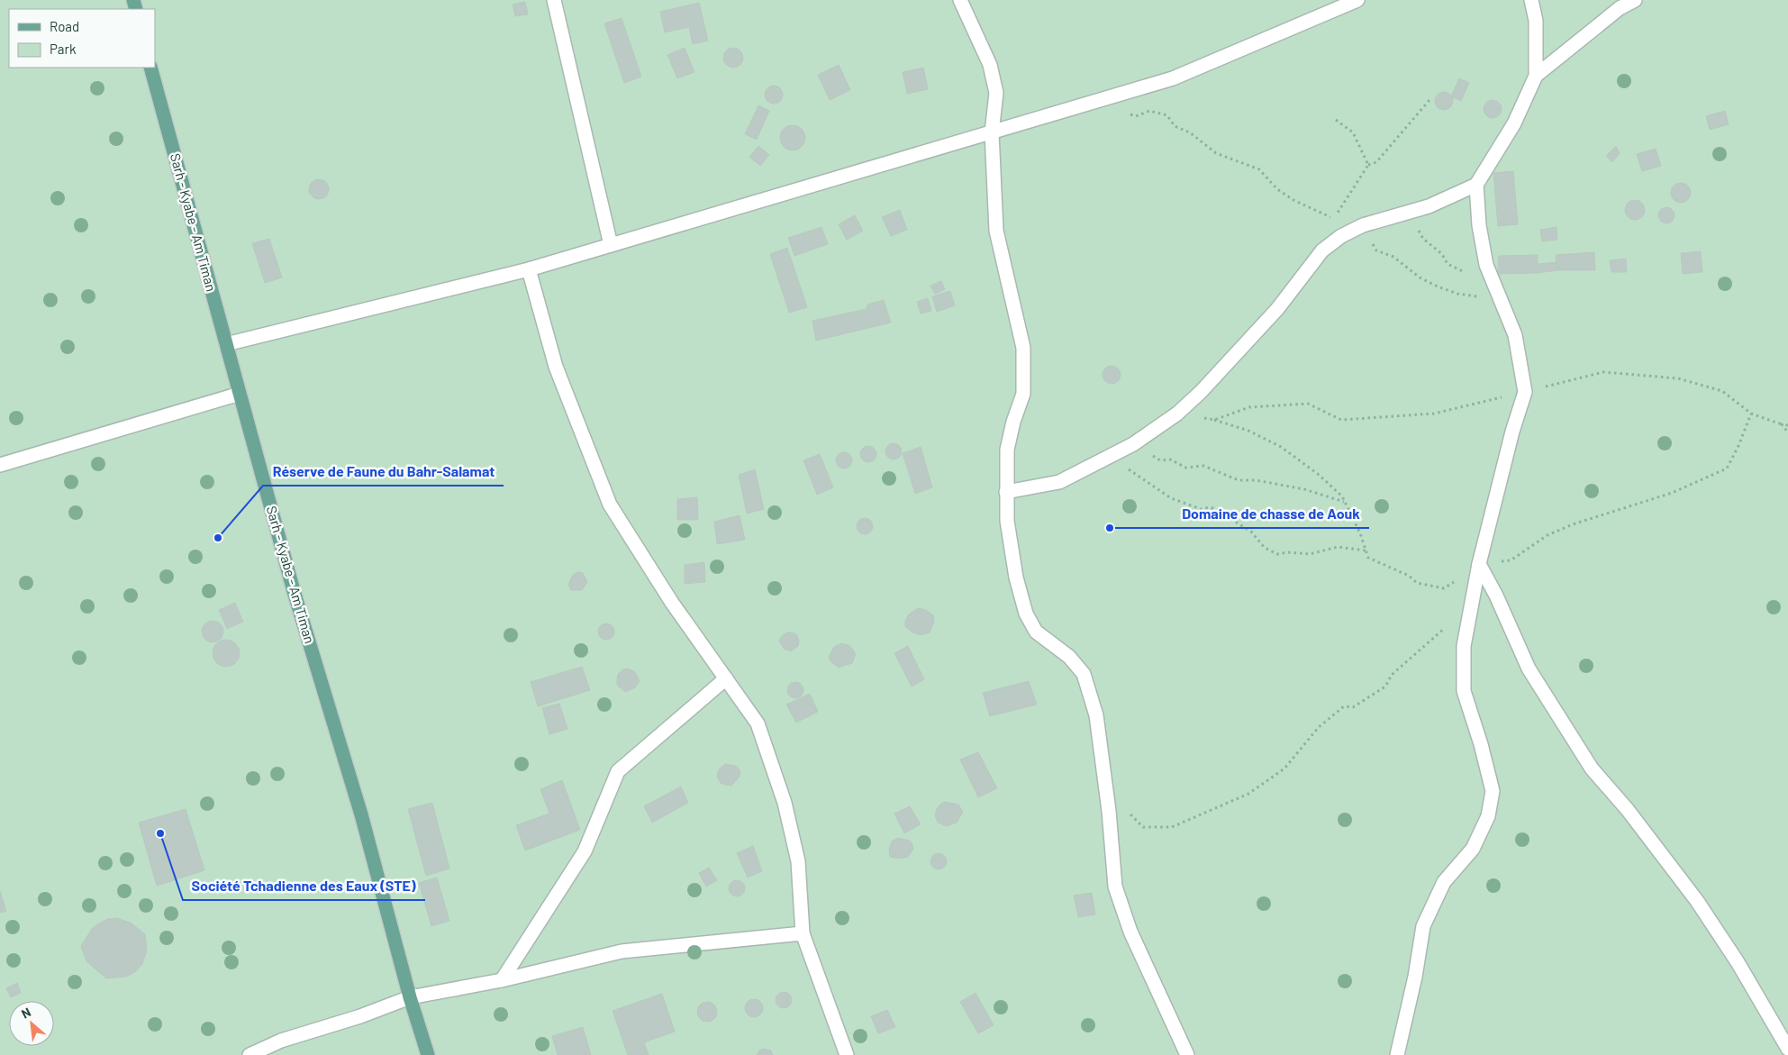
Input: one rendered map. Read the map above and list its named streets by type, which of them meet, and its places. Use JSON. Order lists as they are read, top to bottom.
{
  "streets": {
    "main road": ["Sarh - Kyabe - Am Timan"]
  },
  "places": ["Domaine de chasse de Aouk", "Réserve de Faune du Bahr-Salamat", "Société Tchadienne des Eaux (STE)"],
  "legend": ["Road", "Park"],
  "north": "top left"
}
